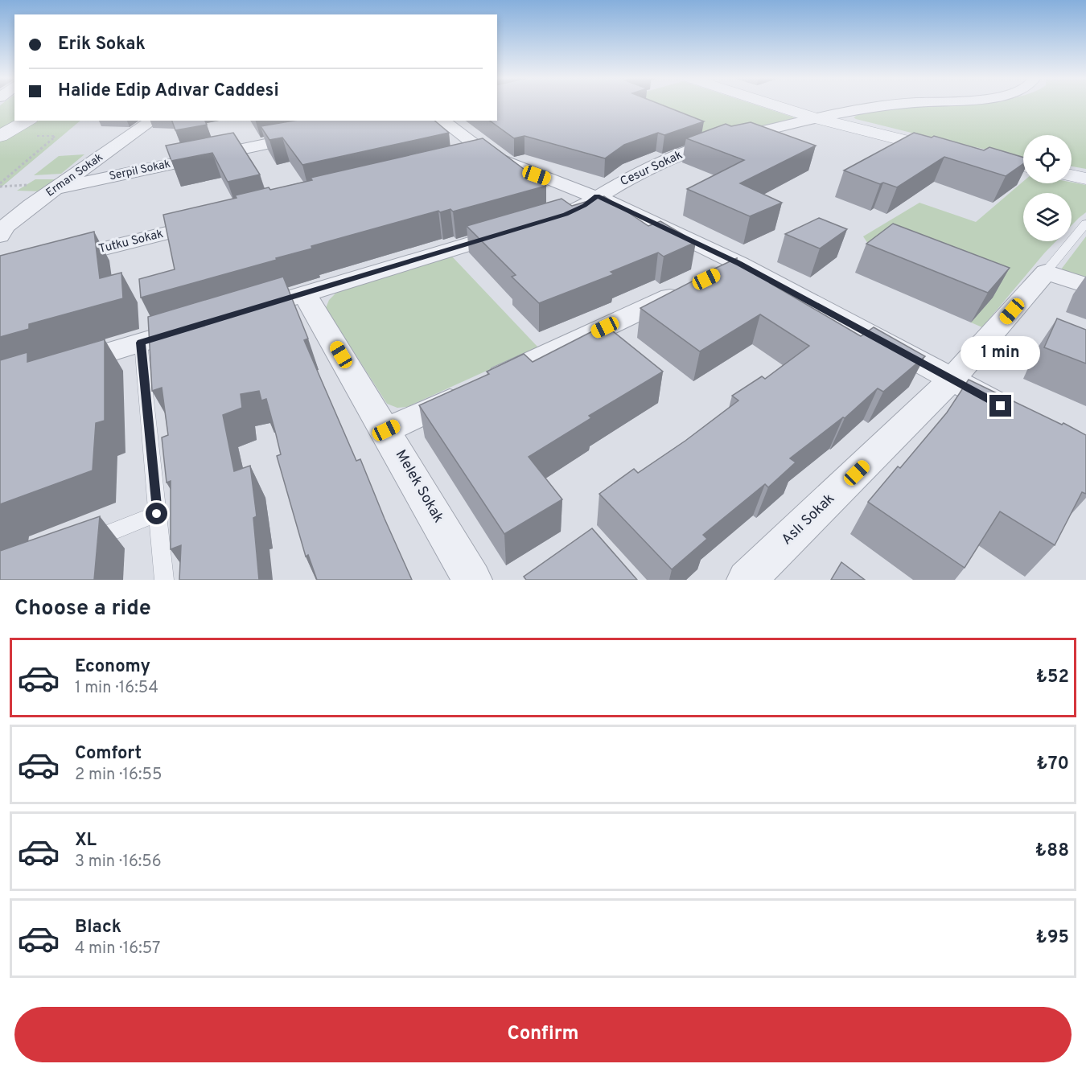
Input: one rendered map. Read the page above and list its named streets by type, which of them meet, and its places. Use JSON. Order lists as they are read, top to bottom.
{
  "streets": {
    "street": [
      "Cesur Sokak",
      "Serpil Sokak",
      "Erman Sokak",
      "Tutku Sokak",
      "Melek Sokak",
      "Aslı Sokak"
    ]
  },
  "crossings": [
    ["Serpil Sokak", "Erman Sokak"]
  ],
  "page": {
    "banner": ["Erik Sokak", "Halide Edip Adıvar Caddesi"],
    "bubble": "1 min",
    "heading": "Choose a ride",
    "list": [
      {
        "name": "Economy",
        "note": "1 min · 16:54",
        "value": "₺52"
      },
      {
        "name": "Comfort",
        "note": "2 min · 16:55",
        "value": "₺70"
      },
      {
        "name": "XL",
        "note": "3 min · 16:56",
        "value": "₺88"
      },
      {
        "name": "Black",
        "note": "4 min · 16:57",
        "value": "₺95"
      }
    ],
    "buttons": "Confirm"
  }
}
